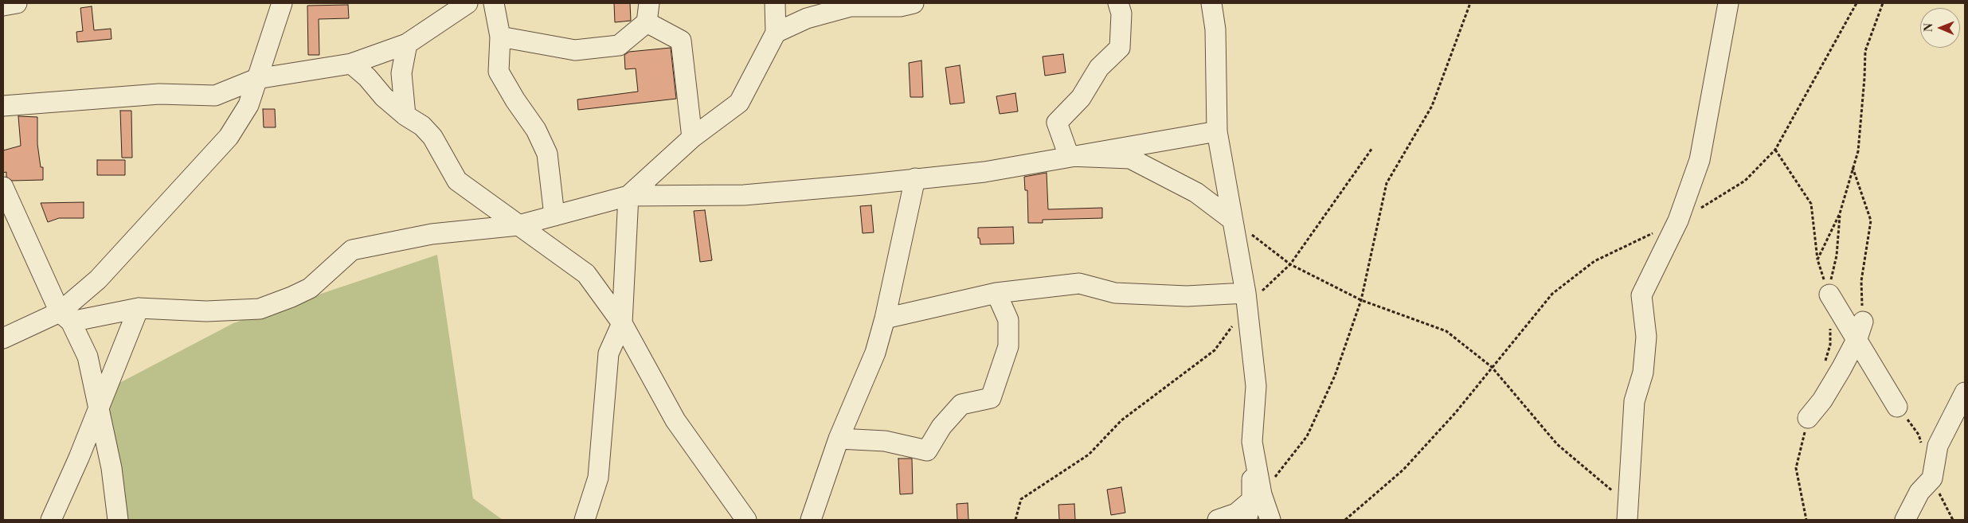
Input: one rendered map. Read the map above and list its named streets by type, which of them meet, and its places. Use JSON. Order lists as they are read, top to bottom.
{
  "north": "left"
}
